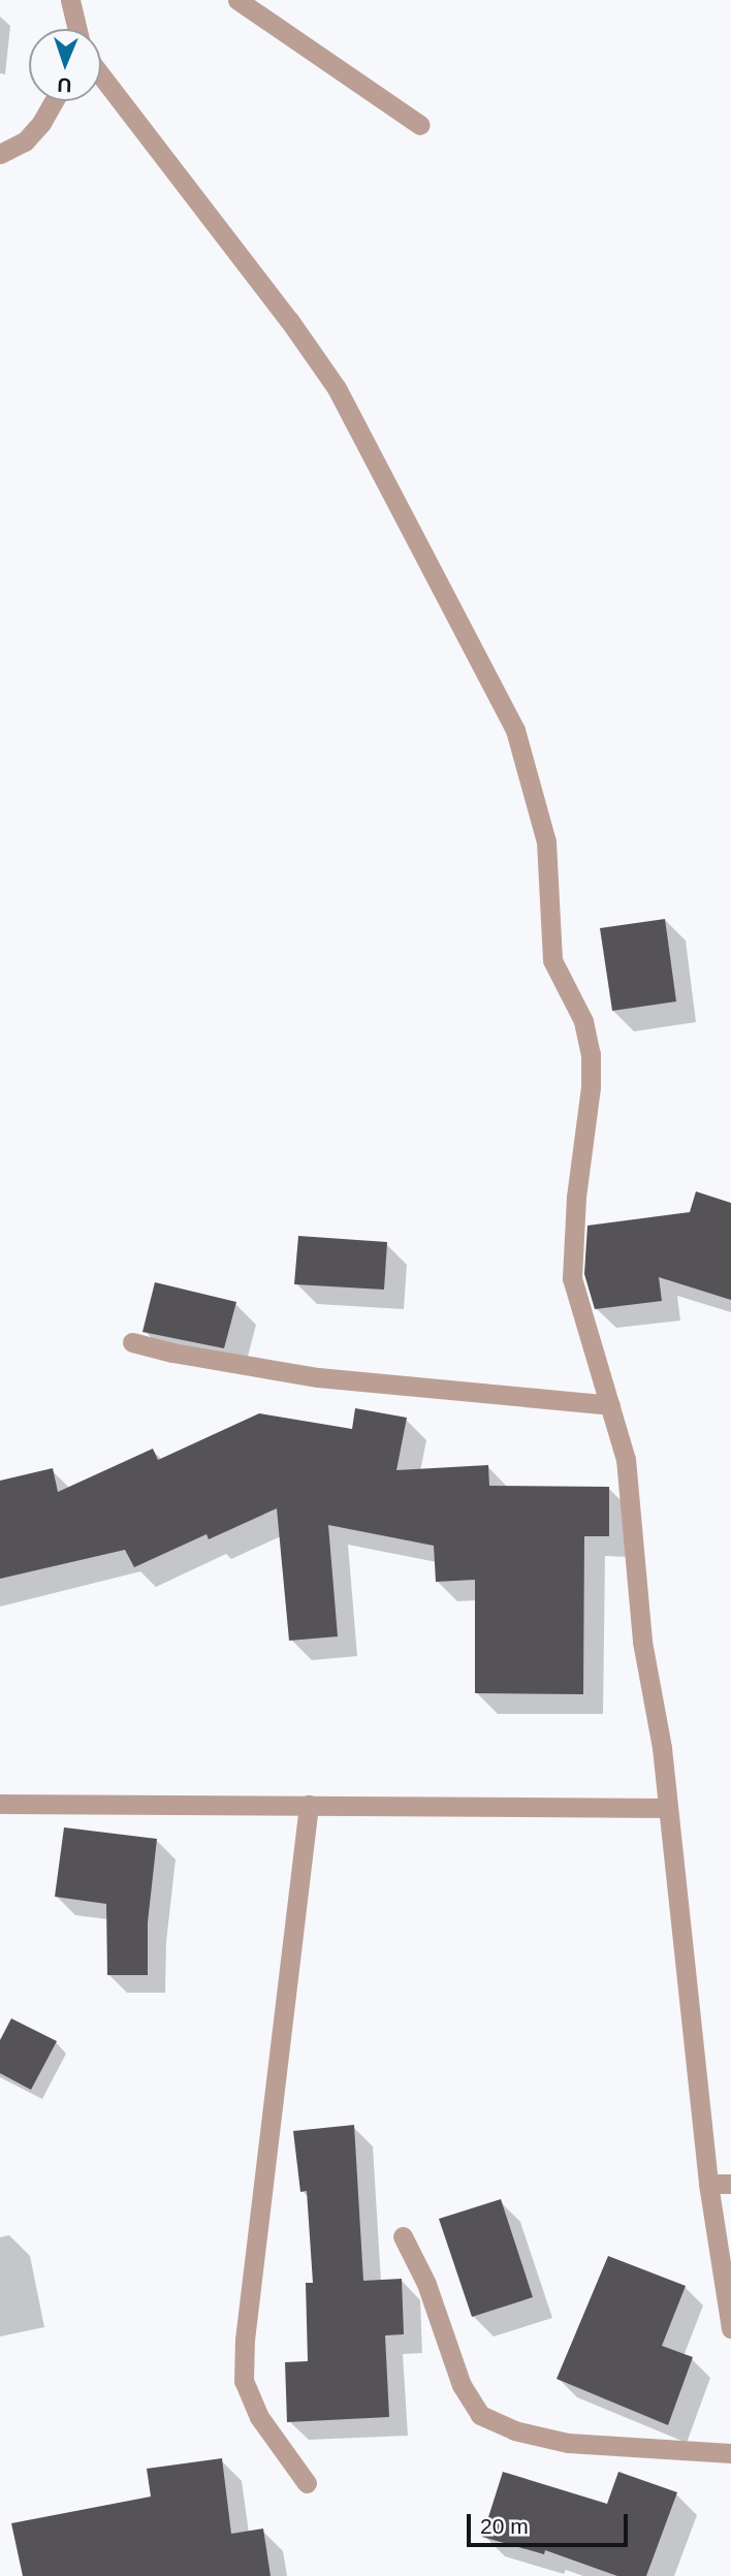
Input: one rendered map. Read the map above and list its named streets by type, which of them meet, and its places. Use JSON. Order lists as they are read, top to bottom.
{
  "scale_bar": "20 m",
  "north": "bottom"
}
